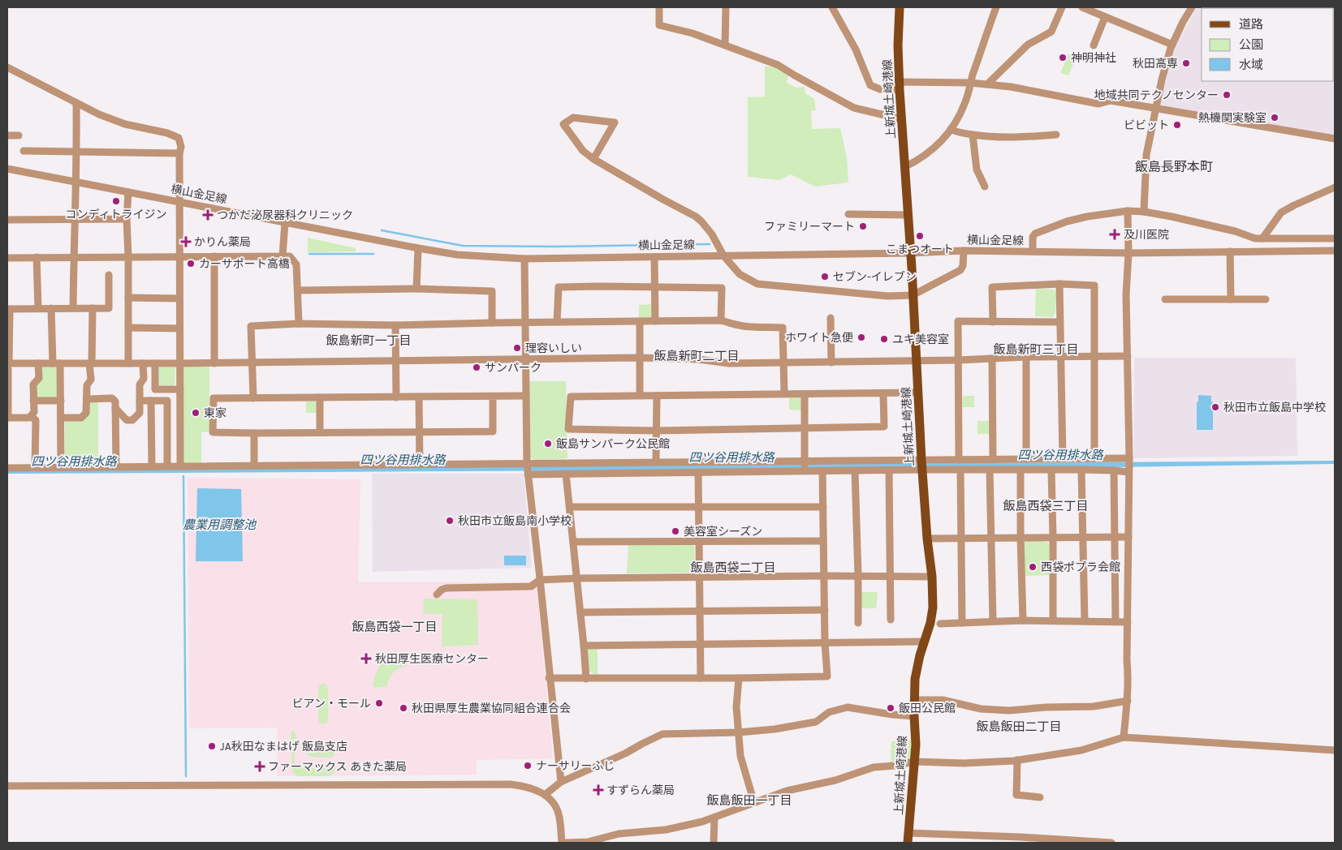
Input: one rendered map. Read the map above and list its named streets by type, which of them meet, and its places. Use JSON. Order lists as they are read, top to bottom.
{
  "streets": {
    "main road": ["上新城土崎港線"],
    "street": ["横山金足線"]
  },
  "crossings": [
    ["上新城土崎港線", "横山金足線"]
  ],
  "districts": [
    "飯島長野本町",
    "飯島新町一丁目",
    "飯島新町三丁目",
    "飯島新町二丁目",
    "飯島西袋三丁目",
    "飯島西袋二丁目",
    "飯島西袋一丁目",
    "飯島飯田二丁目",
    "飯島飯田一丁目"
  ],
  "water": ["四ツ谷用排水路", "農業用調整池"],
  "places": {
    "other": [
      "神明神社",
      "秋田高専",
      "地域共同テクノセンター",
      "熱機関実験室",
      "ビビット",
      "コンディトライジン",
      "ファミリーマート",
      "こまつオート",
      "カーサポート高橋",
      "セブン-イレブン",
      "ホワイト急便",
      "ユキ美容室",
      "理容いしい",
      "サンパーク",
      "秋田市立飯島中学校",
      "東家",
      "飯島サンパーク公民館",
      "秋田市立飯島南小学校",
      "美容室シーズン",
      "西袋ポプラ会館",
      "ビアン・モール",
      "秋田県厚生農業協同組合連合会",
      "飯田公民館",
      "JA秋田なまはげ 飯島支店",
      "ナーサリーふじ"
    ],
    "health": [
      "つかだ泌尿器科クリニック",
      "及川医院",
      "かりん薬局",
      "秋田厚生医療センター",
      "ファーマックス あきた薬局",
      "すずらん薬局"
    ]
  },
  "legend": ["道路", "公園", "水域"]
}
